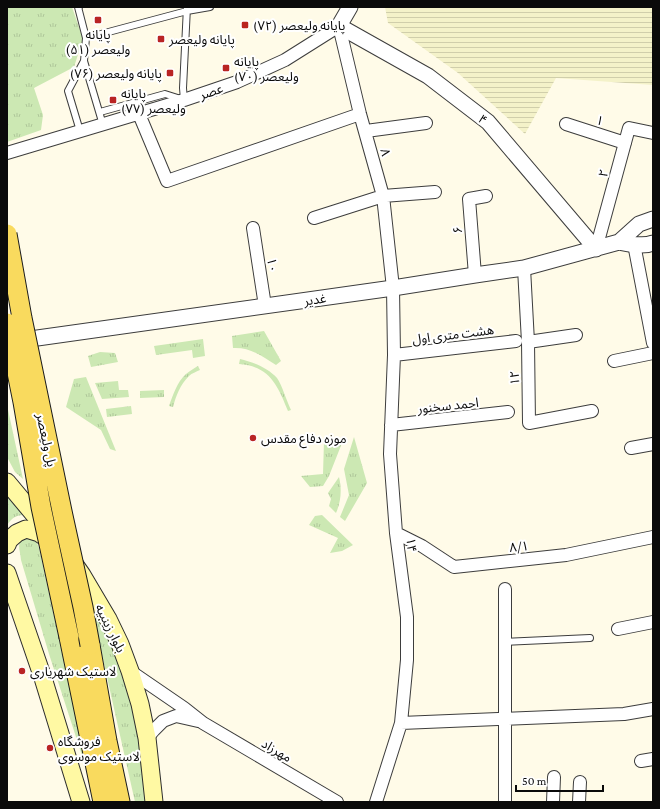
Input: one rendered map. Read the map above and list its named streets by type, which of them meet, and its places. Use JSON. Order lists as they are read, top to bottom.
{
  "streets": {
    "main road": ["پل ولیعصر", "بلوار زینبیه"],
    "street": [
      "عصر",
      "۴",
      "۱",
      "۸",
      "۲",
      "۶",
      "۱۰",
      "غدیر",
      "هشت متری اول",
      "۱۲",
      "احمد سخنور",
      "۱۴",
      "۸/۱",
      "مهرزاد"
    ]
  },
  "crossings": [
    ["عصر", "۴"],
    ["عصر", "۸"],
    ["۴", "۸"],
    ["۴", "۲"],
    ["۴", "غدیر"],
    ["۱", "۲"],
    ["۸", "غدیر"],
    ["۸", "۱۴"],
    ["۲", "غدیر"],
    ["۶", "غدیر"],
    ["۱۰", "غدیر"],
    ["غدیر", "۱۲"],
    ["غدیر", "۱۴"],
    ["هشت متری اول", "۱۲"],
    ["هشت متری اول", "۱۴"],
    ["احمد سخنور", "۱۴"],
    ["۱۴", "۸/۱"]
  ],
  "places": {
    "transit": [
      "پایانه ولیعصر (۵۱)",
      "پایانه ولیعصر (۷۲)",
      "پایانه ولیعصر",
      "پایانه ولیعصر (۷۰)",
      "پایانه ولیعصر (۷۶)",
      "پایانه ولیعصر (۷۷)"
    ],
    "other": ["موزه دفاع مقدس", "لاستیک شهریاری", "فروشگاه لاستیک موسوی"]
  },
  "scale_bar": "50 m"
}
